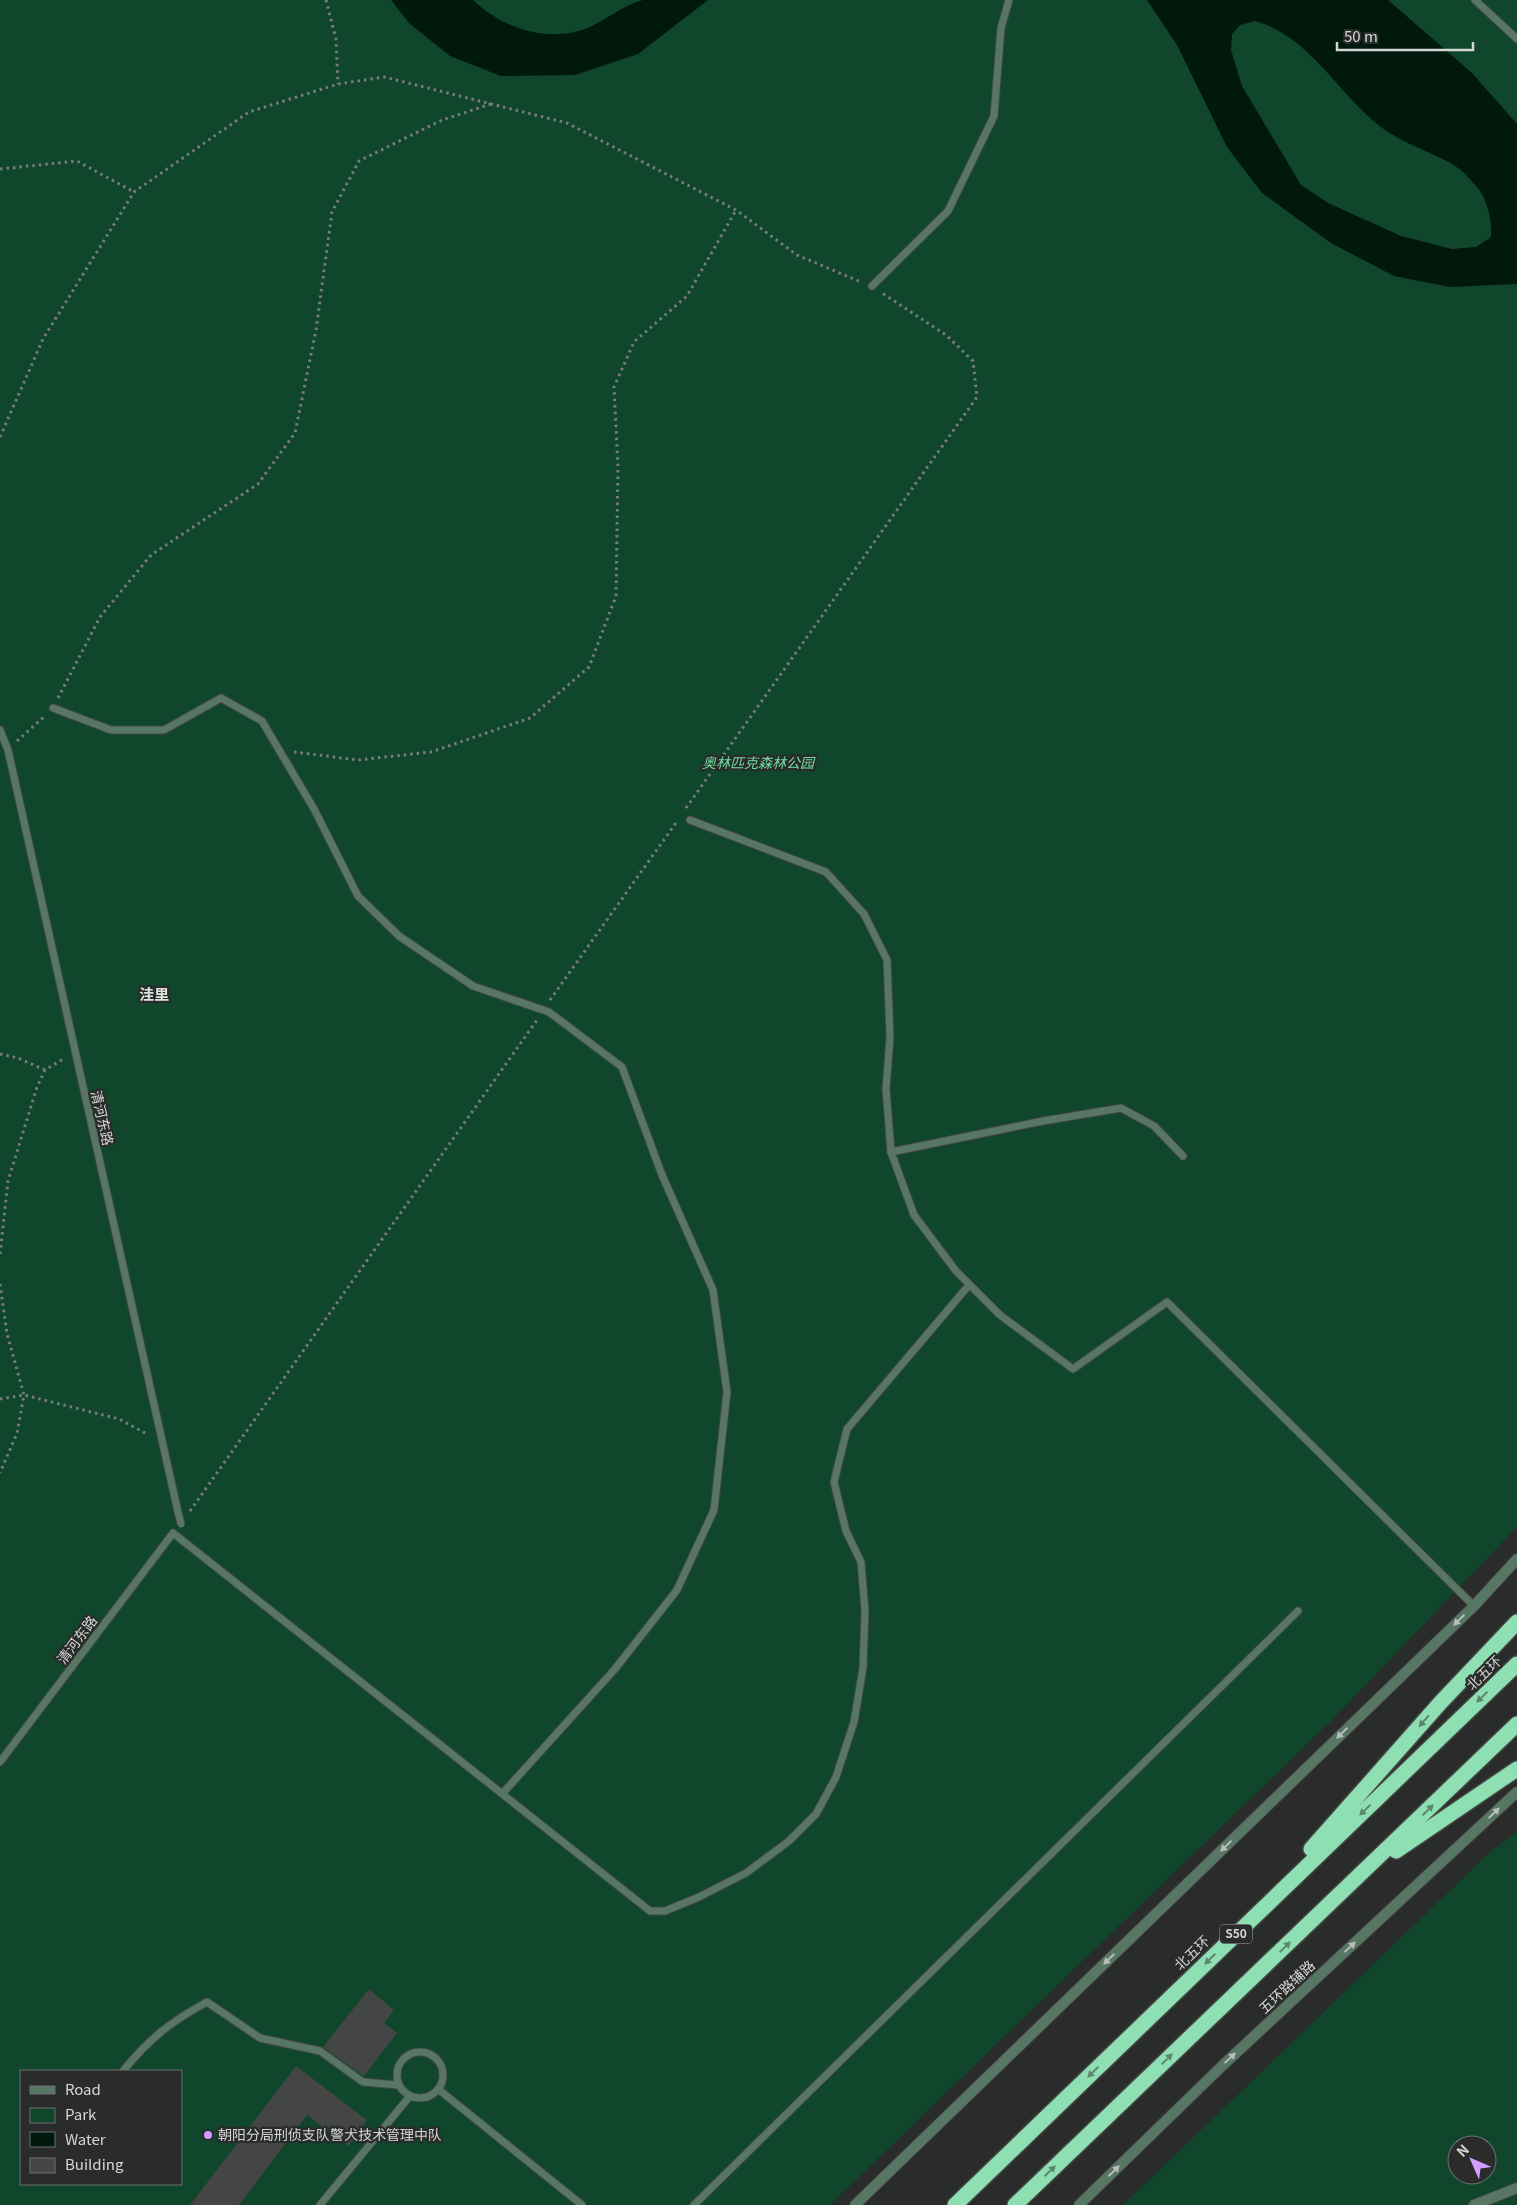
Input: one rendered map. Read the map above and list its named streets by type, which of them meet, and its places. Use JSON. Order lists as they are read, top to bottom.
{
  "streets": {
    "highway": ["北五环", "S50"],
    "street": ["五环路辅路"],
    "lane": ["清河东路"]
  },
  "one_way": ["五环路辅路"],
  "districts": ["洼里"],
  "parks": ["奥林匹克森林公园"],
  "places": ["朝阳分局刑侦支队警犬技术管理中队"],
  "legend": [
    "Road",
    "Park",
    "Water",
    "Building"
  ],
  "scale_bar": "50 m",
  "north": "top left"
}
